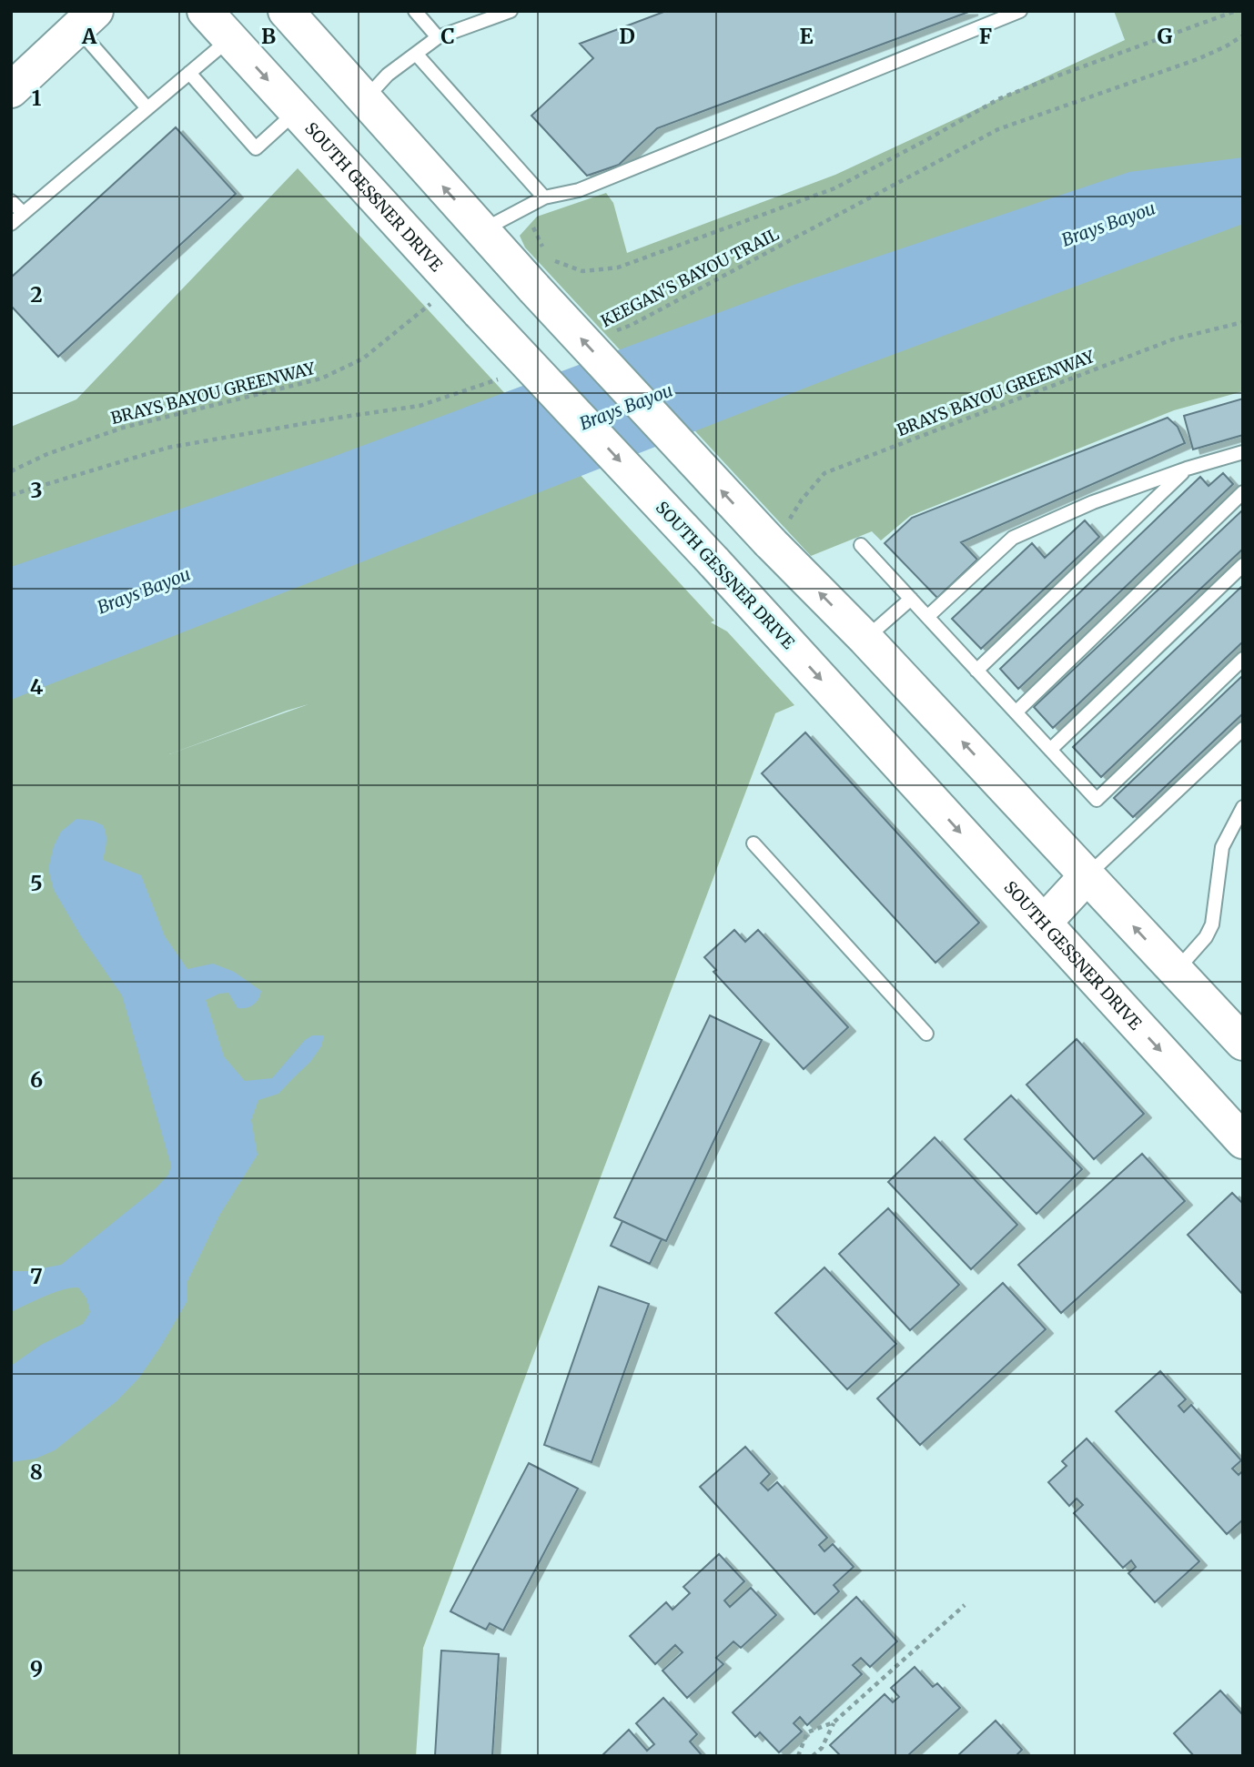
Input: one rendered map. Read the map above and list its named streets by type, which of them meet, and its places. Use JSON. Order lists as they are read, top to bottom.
{
  "streets": {
    "main road": ["SOUTH GESSNER DRIVE"],
    "path": ["KEEGAN'S BAYOU TRAIL", "BRAYS BAYOU GREENWAY"]
  },
  "water": ["Brays Bayou"],
  "grid": {
    "columns": [
      "A",
      "B",
      "C",
      "D",
      "E",
      "F",
      "G"
    ],
    "rows": [
      "1",
      "2",
      "3",
      "4",
      "5",
      "6",
      "7",
      "8",
      "9"
    ]
  }
}
